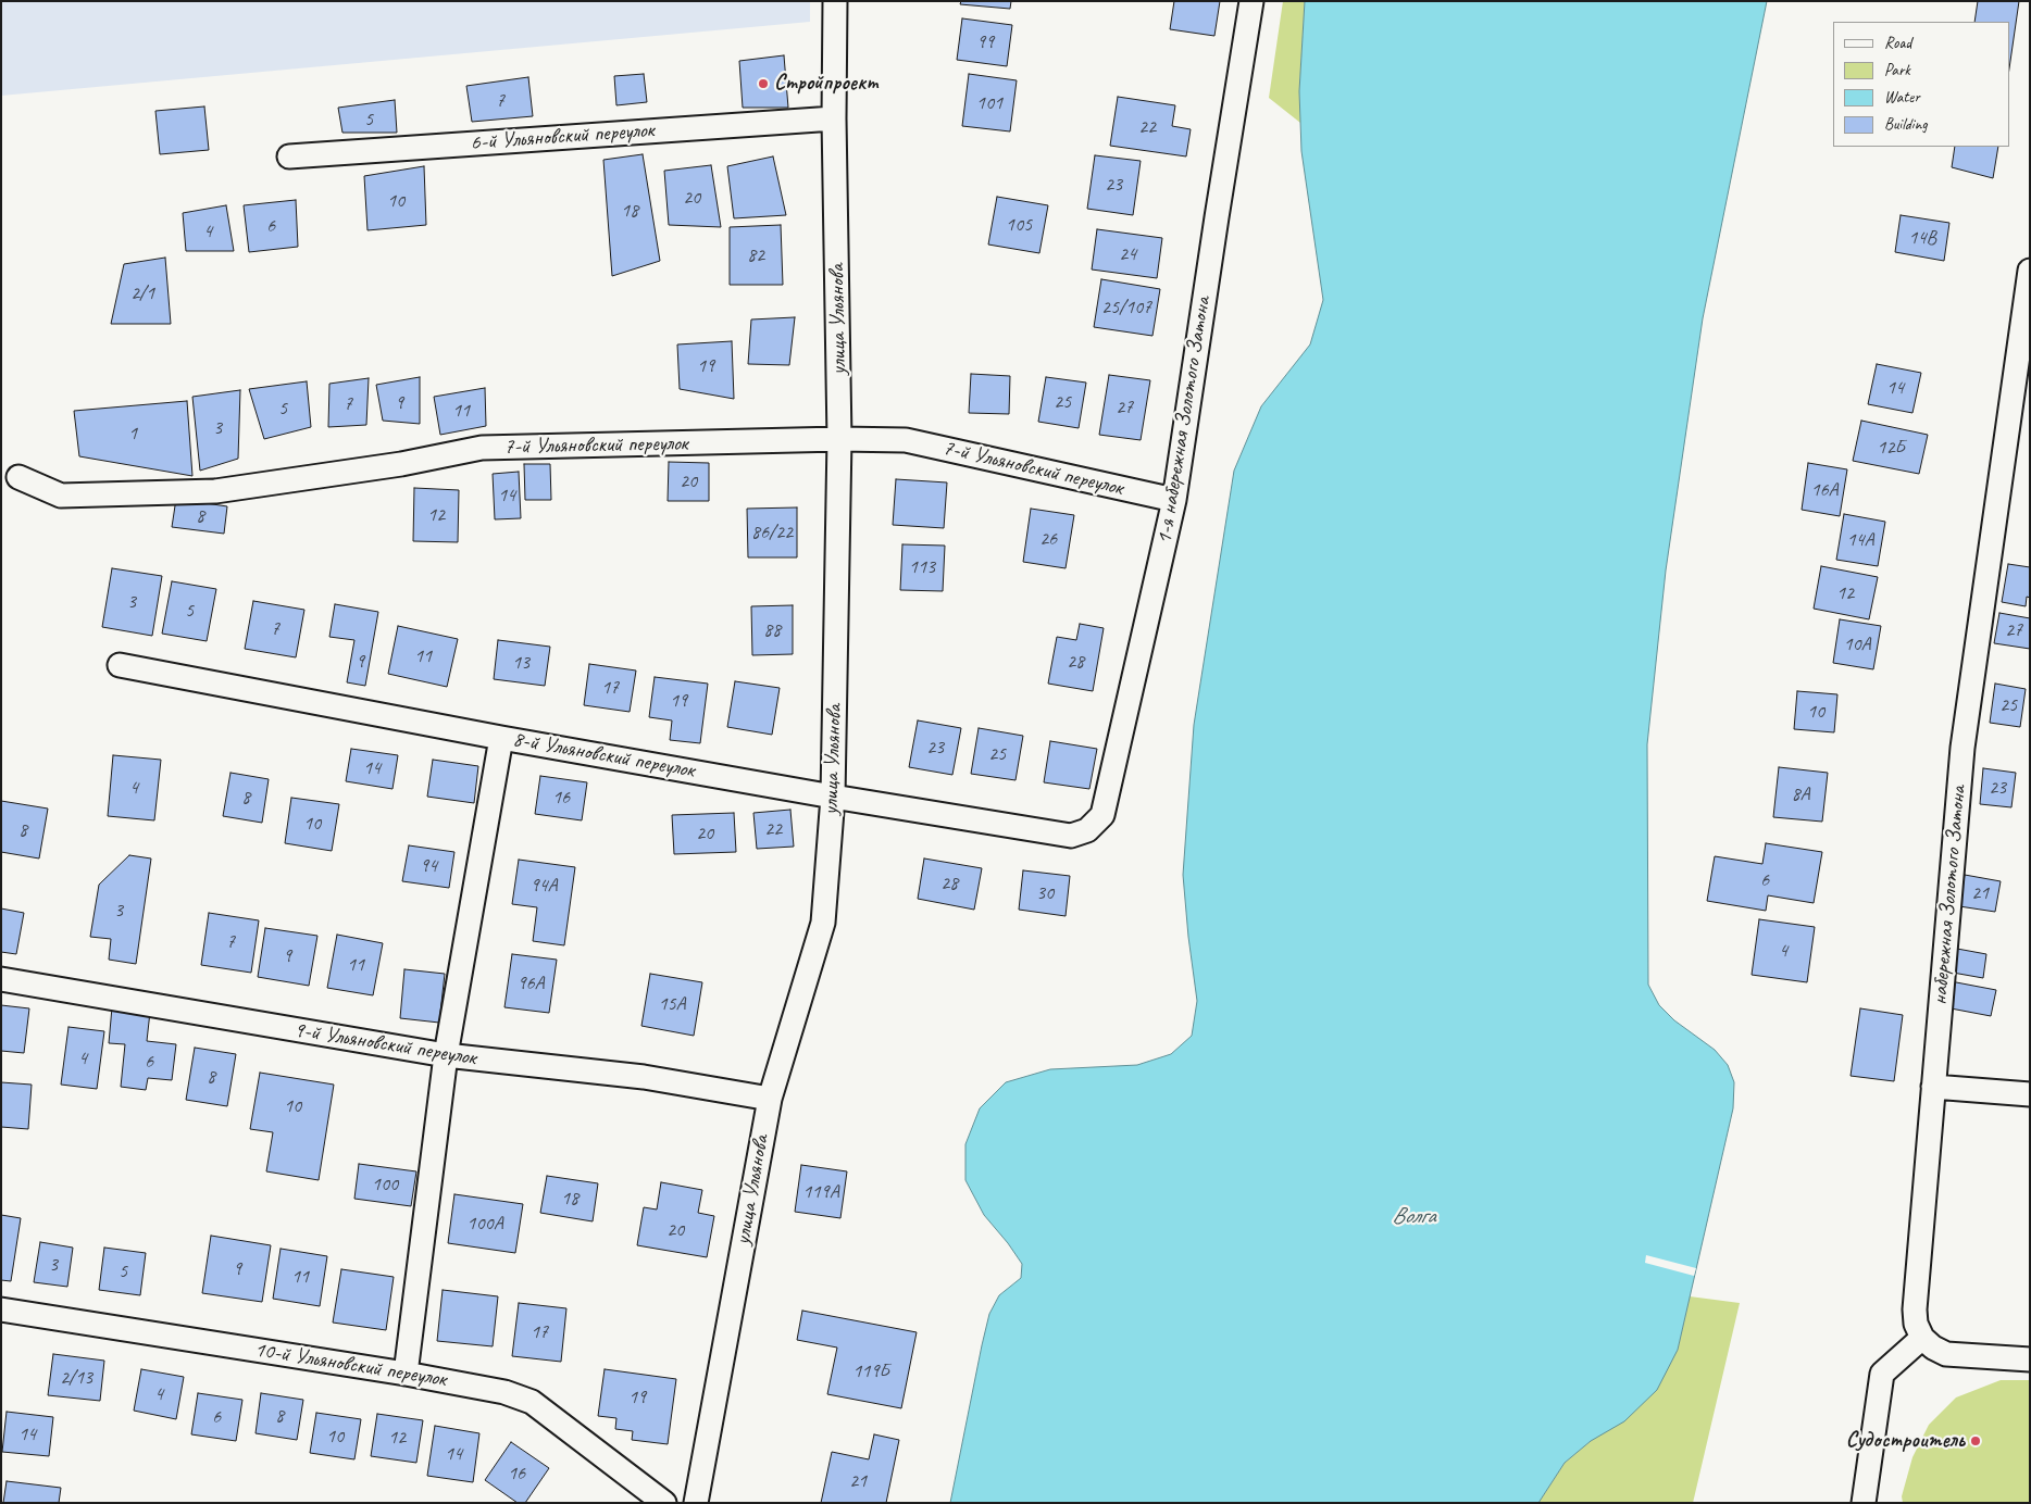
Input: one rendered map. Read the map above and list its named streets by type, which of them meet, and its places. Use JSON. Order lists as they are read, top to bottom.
{
  "streets": {
    "street": [
      "6-й Ульяновский переулок",
      "улица Ульянова",
      "1-я набережная Золотого Затона",
      "7-й Ульяновский переулок",
      "8-й Ульяновский переулок",
      "набережная Золотого Затона",
      "9-й Ульяновский переулок",
      "10-й Ульяновский переулок"
    ]
  },
  "crossings": [
    ["6-й Ульяновский переулок", "улица Ульянова"],
    ["улица Ульянова", "7-й Ульяновский переулок"],
    ["улица Ульянова", "8-й Ульяновский переулок"],
    ["улица Ульянова", "9-й Ульяновский переулок"],
    ["1-я набережная Золотого Затона", "7-й Ульяновский переулок"],
    ["1-я набережная Золотого Затона", "8-й Ульяновский переулок"]
  ],
  "water": ["Волга"],
  "places": ["Стройпроект", "Судостроитель"],
  "house_numbers": [
    "99",
    "7",
    "101",
    "5",
    "22",
    "23",
    "20",
    "10",
    "18",
    "105",
    "6",
    "4",
    "14В",
    "24",
    "82",
    "2/1",
    "25/107",
    "19",
    "14",
    "25",
    "9",
    "7",
    "27",
    "5",
    "11",
    "3",
    "1",
    "12Б",
    "20",
    "16А",
    "14",
    "12",
    "8",
    "86/22",
    "26",
    "14А",
    "113",
    "12",
    "3",
    "5",
    "7",
    "88",
    "27",
    "10А",
    "11",
    "9",
    "28",
    "13",
    "17",
    "19",
    "25",
    "10",
    "23",
    "25",
    "14",
    "4",
    "23",
    "8А",
    "8",
    "16",
    "10",
    "22",
    "8",
    "20",
    "94",
    "6",
    "28",
    "94А",
    "30",
    "21",
    "3",
    "7",
    "4",
    "9",
    "11",
    "96А",
    "15А",
    "4",
    "6",
    "8",
    "10",
    "100",
    "119А",
    "18",
    "100А",
    "20",
    "3",
    "9",
    "5",
    "11",
    "17",
    "119Б",
    "2/13",
    "4",
    "19",
    "8",
    "6",
    "14",
    "10",
    "12",
    "14",
    "16",
    "21"
  ],
  "legend": [
    "Road",
    "Park",
    "Water",
    "Building"
  ]
}
